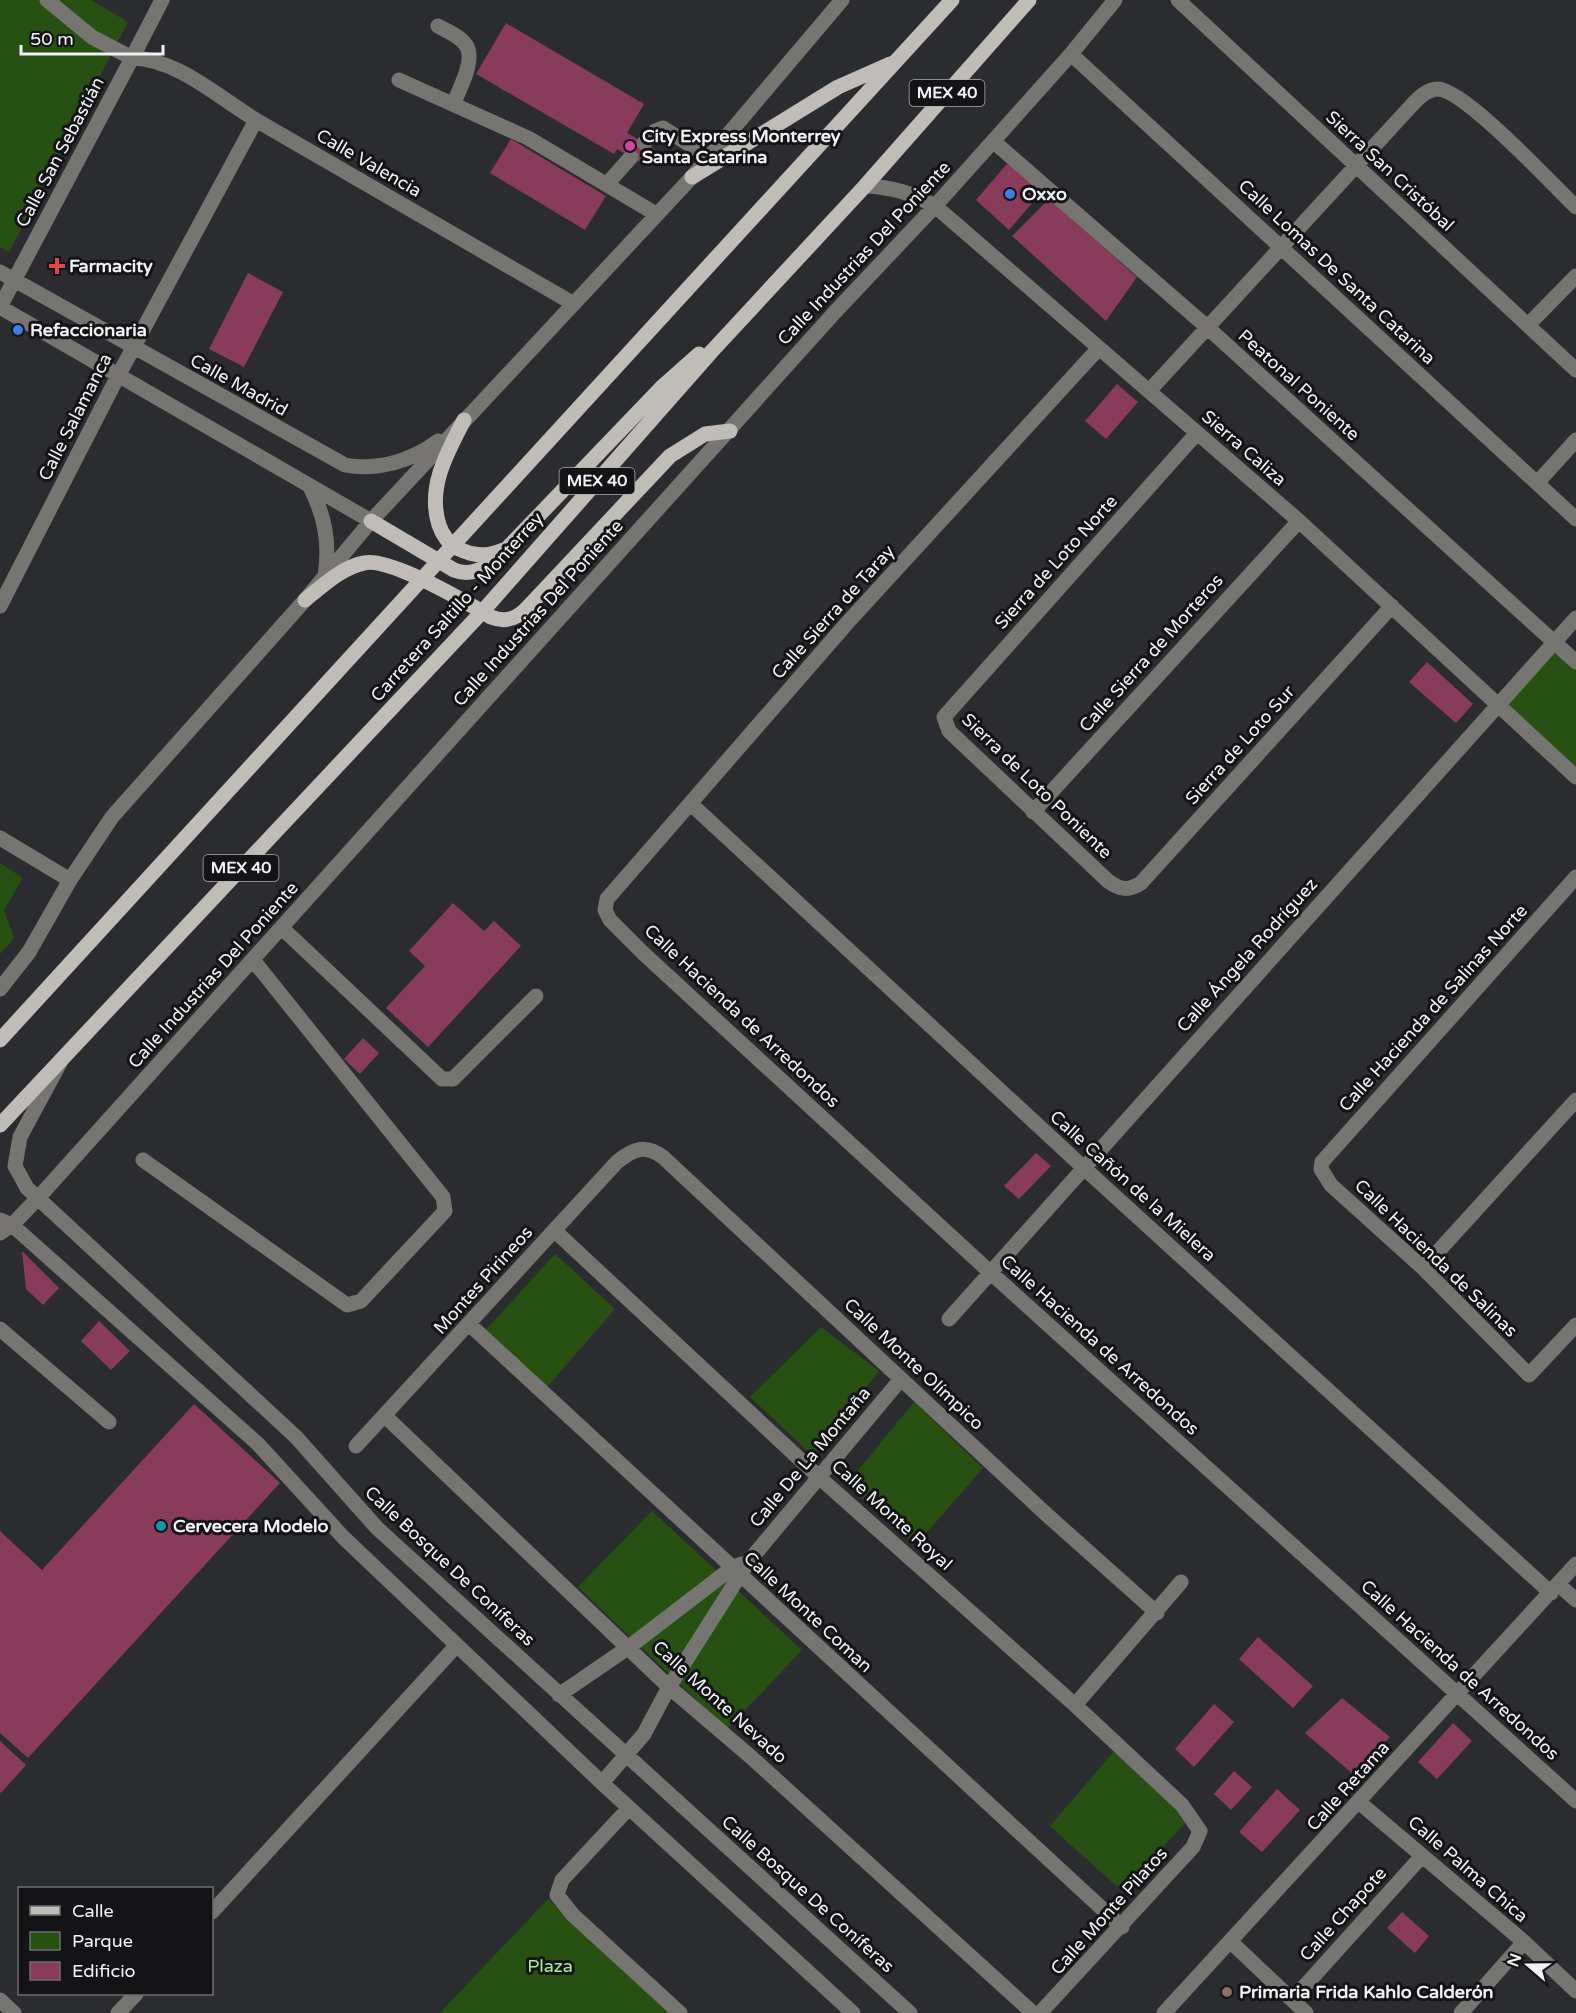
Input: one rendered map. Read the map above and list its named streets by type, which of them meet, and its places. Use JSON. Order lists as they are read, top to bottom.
{
  "streets": {
    "main road": ["MEX 40", "Carretera Saltillo - Monterrey"],
    "street": [
      "Calle San Sebastián",
      "Calle Valencia",
      "Sierra San Cristóbal",
      "Calle Industrias Del Poniente",
      "Calle Lomas De Santa Catarina",
      "Calle Madrid",
      "Peatonal Poniente",
      "Calle Salamanca",
      "Sierra Caliza",
      "Sierra de Loto Norte",
      "Calle Sierra de Taray",
      "Calle Sierra de Morteros",
      "Sierra de Loto Sur",
      "Sierra de Loto Poniente",
      "Calle Ángela Rodríguez",
      "Calle Hacienda de Salinas Norte",
      "Calle Hacienda de Arredondos",
      "Calle Cañón de la Mielera",
      "Calle Hacienda de Salinas",
      "Montes Pirineos",
      "Calle Monte Olímpico",
      "Calle De La Montaña",
      "Calle Monte Royal",
      "Calle Bosque De Coníferas",
      "Calle Monte Coman",
      "Calle Monte Nevado",
      "Calle Retama",
      "Calle Palma Chica",
      "Calle Monte Pilatos",
      "Calle Chapote"
    ]
  },
  "crossings": [
    ["Calle San Sebastián", "Calle Valencia"],
    ["Calle San Sebastián", "Calle Madrid"],
    ["Calle Valencia", "Calle Salamanca"],
    ["Calle Industrias Del Poniente", "Calle Lomas De Santa Catarina"],
    ["Calle Industrias Del Poniente", "Peatonal Poniente"],
    ["Calle Industrias Del Poniente", "Sierra Caliza"],
    ["Calle Industrias Del Poniente", "Calle Bosque De Coníferas"],
    ["Calle Madrid", "Calle Salamanca"],
    ["Peatonal Poniente", "Calle Ángela Rodríguez"],
    ["Sierra Caliza", "Sierra de Loto Norte"],
    ["Sierra Caliza", "Carretera Saltillo - Monterrey"],
    ["Sierra Caliza", "Calle Sierra de Taray"],
    ["Sierra Caliza", "Calle Sierra de Morteros"],
    ["Sierra Caliza", "Sierra de Loto Sur"],
    ["Sierra Caliza", "Calle Ángela Rodríguez"],
    ["Sierra de Loto Norte", "Sierra de Loto Poniente"],
    ["Carretera Saltillo - Monterrey", "Calle Bosque De Coníferas"],
    ["Calle Sierra de Taray", "Calle Hacienda de Arredondos"],
    ["Calle Sierra de Taray", "Calle Cañón de la Mielera"],
    ["Calle Sierra de Morteros", "Sierra de Loto Poniente"],
    ["Sierra de Loto Sur", "Sierra de Loto Poniente"],
    ["Calle Ángela Rodríguez", "Calle Hacienda de Arredondos"],
    ["Calle Ángela Rodríguez", "Calle Cañón de la Mielera"],
    ["Calle Hacienda de Salinas Norte", "Calle Hacienda de Salinas"],
    ["Calle Hacienda de Arredondos", "Calle Retama"],
    ["Calle Cañón de la Mielera", "Calle Retama"],
    ["Montes Pirineos", "Calle Monte Olímpico"],
    ["Montes Pirineos", "Calle Monte Royal"],
    ["Montes Pirineos", "Calle Monte Coman"],
    ["Montes Pirineos", "Calle Monte Nevado"],
    ["Calle Monte Olímpico", "Calle De La Montaña"],
    ["Calle De La Montaña", "Calle Monte Royal"],
    ["Calle De La Montaña", "Calle Bosque De Coníferas"],
    ["Calle De La Montaña", "Calle Monte Coman"],
    ["Calle De La Montaña", "Calle Monte Nevado"],
    ["Calle Monte Royal", "Calle Monte Pilatos"],
    ["Calle Monte Coman", "Calle Monte Pilatos"],
    ["Calle Retama", "Calle Palma Chica"],
    ["Calle Palma Chica", "Calle Chapote"]
  ],
  "parks": ["Plaza"],
  "places": {
    "other": [
      "City Express Monterrey Santa Catarina",
      "Oxxo",
      "Refaccionaria",
      "Cervecera Modelo",
      "Primaria Frida Kahlo Calderón"
    ],
    "health": ["Farmacity"]
  },
  "legend": ["Calle", "Parque", "Edificio"],
  "scale_bar": "50 m",
  "north": "left"
}
